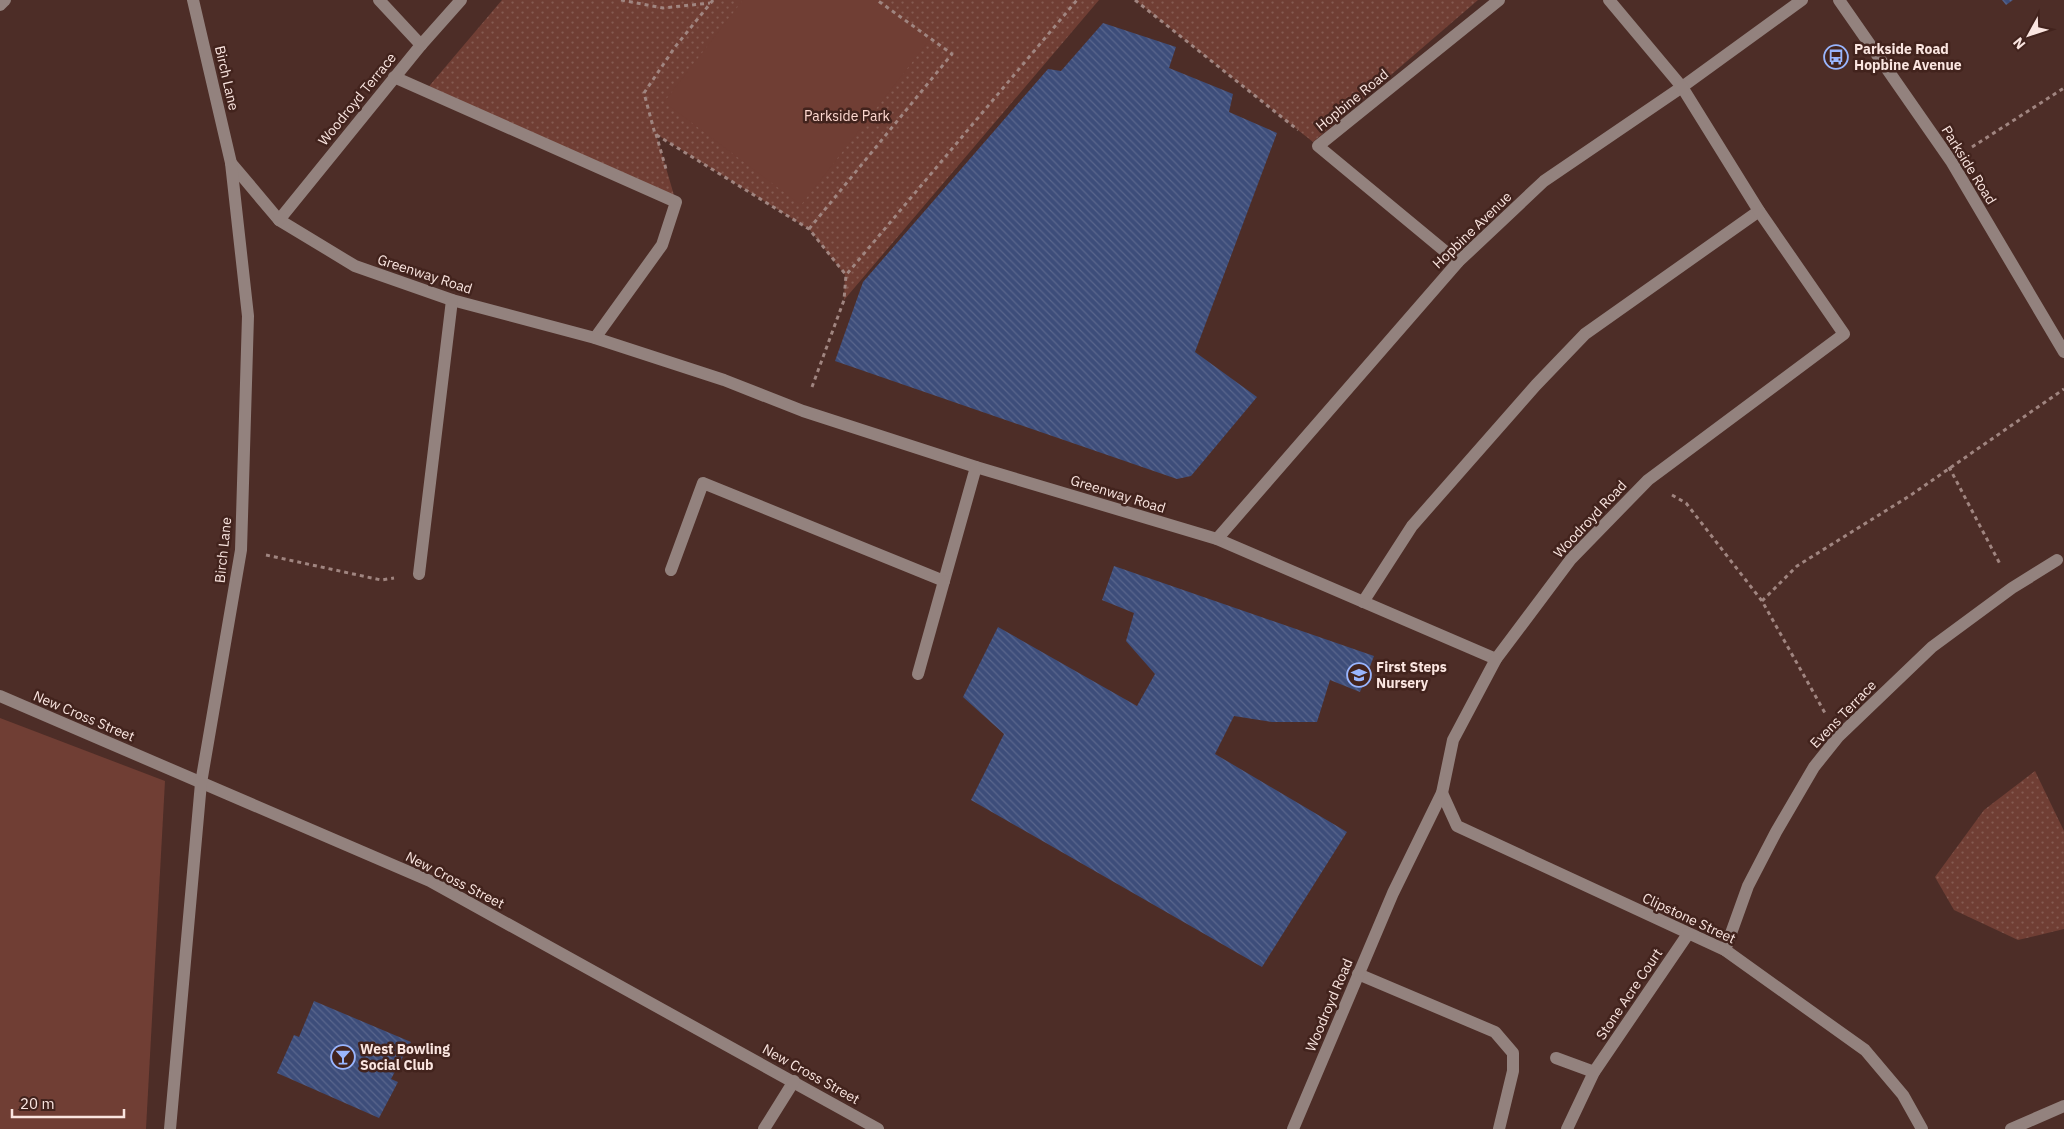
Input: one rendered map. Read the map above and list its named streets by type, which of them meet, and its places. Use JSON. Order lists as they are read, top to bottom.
{
  "streets": {
    "street": [
      "Birch Lane",
      "Woodroyd Terrace",
      "Hopbine Road",
      "Parkside Road",
      "Hopbine Avenue",
      "Greenway Road",
      "Woodroyd Road",
      "Evens Terrace",
      "New Cross Street",
      "Clipstone Street",
      "Stone Acre Court"
    ]
  },
  "crossings": [
    ["Birch Lane", "Greenway Road"],
    ["Birch Lane", "New Cross Street"],
    ["Woodroyd Terrace", "Greenway Road"],
    ["Hopbine Road", "Hopbine Avenue"],
    ["Hopbine Avenue", "Greenway Road"],
    ["Greenway Road", "Woodroyd Road"],
    ["Woodroyd Road", "Clipstone Street"],
    ["Evens Terrace", "Clipstone Street"],
    ["Clipstone Street", "Stone Acre Court"]
  ],
  "parks": ["Parkside Park"],
  "places": {
    "bus stop": ["Parkside Road Hopbine Avenue"],
    "school or university": ["First Steps Nursery"],
    "bar": ["West Bowling Social Club"]
  },
  "scale_bar": "20 m",
  "north": "bottom left"
}
